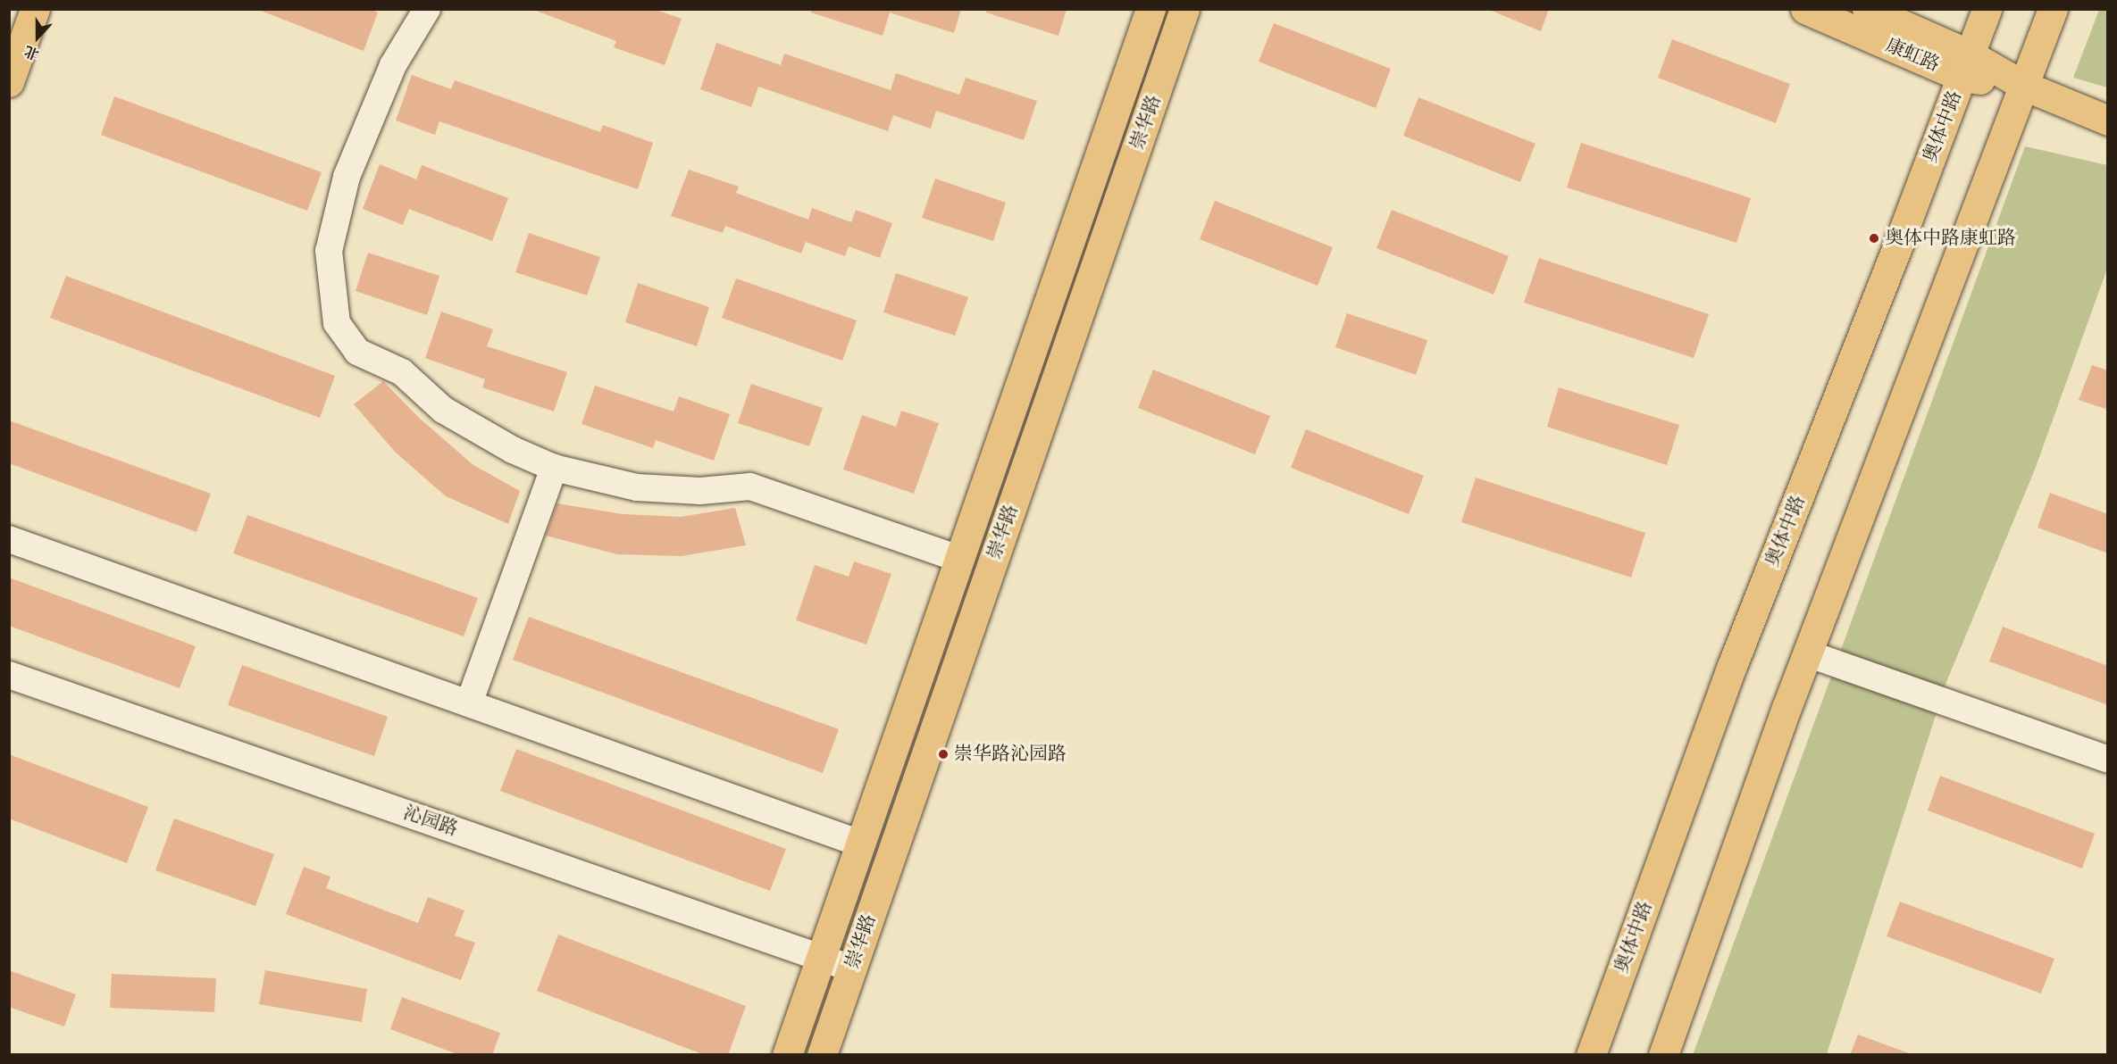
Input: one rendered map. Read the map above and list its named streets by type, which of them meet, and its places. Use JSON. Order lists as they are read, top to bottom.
{
  "streets": {
    "main road": ["康虹路", "崇华路", "奥体中路"],
    "street": ["沁园路"]
  },
  "crossings": [
    ["康虹路", "奥体中路"],
    ["崇华路", "沁园路"]
  ],
  "places": ["奥体中路康虹路", "崇华路沁园路"],
  "north": "bottom"
}
